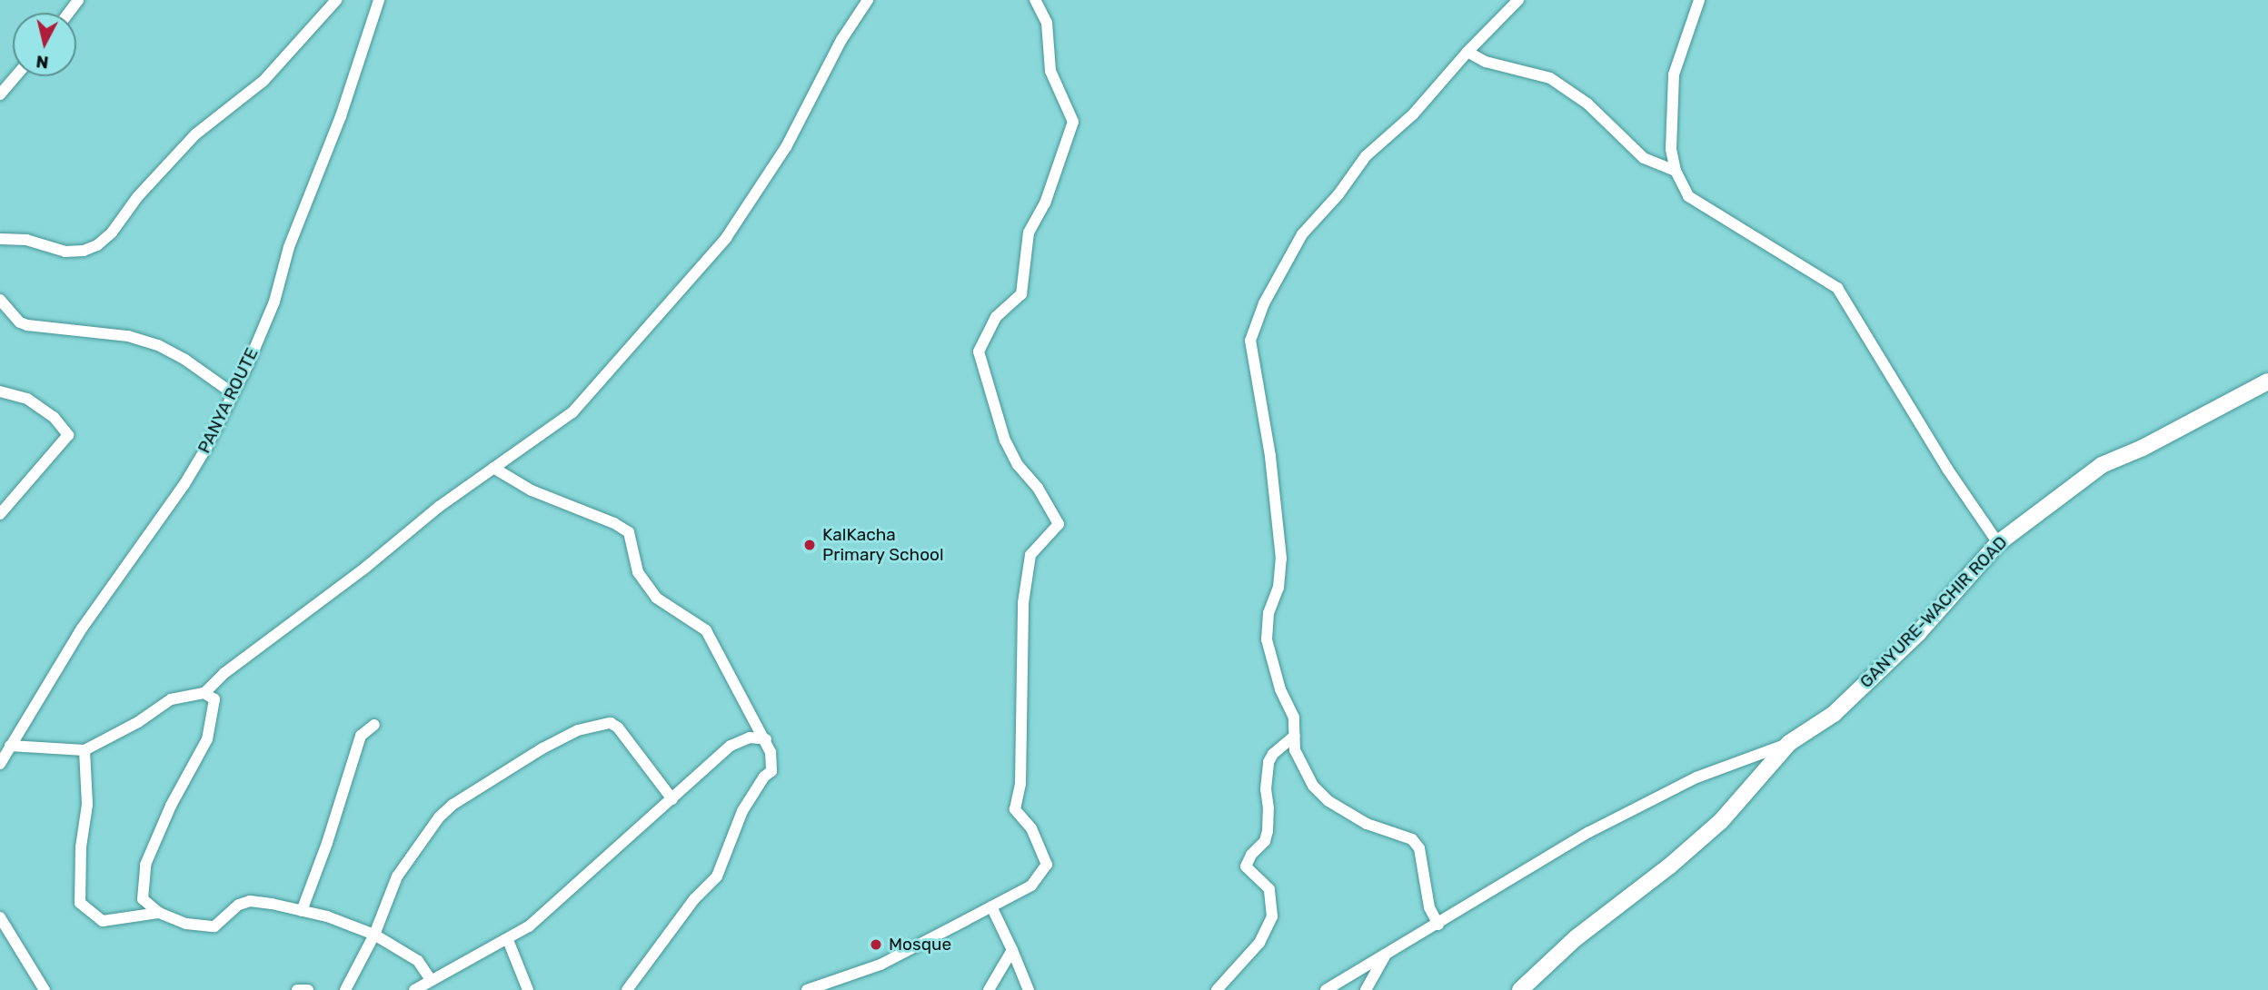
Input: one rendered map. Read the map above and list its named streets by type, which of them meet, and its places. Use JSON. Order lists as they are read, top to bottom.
{
  "streets": {
    "street": ["PANYA ROUTE", "GANYURE-WACHIR ROAD"]
  },
  "places": ["KalKacha Primary School", "Mosque"],
  "north": "bottom"
}
